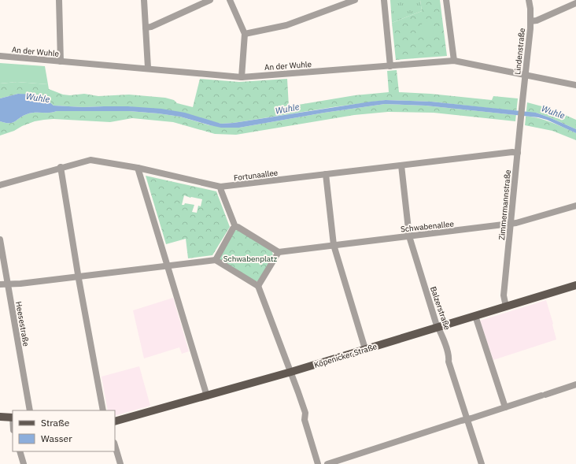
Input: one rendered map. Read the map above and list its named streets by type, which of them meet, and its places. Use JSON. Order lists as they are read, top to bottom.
{
  "streets": {
    "main road": ["Köpenicker Straße"],
    "street": [
      "An der Wuhle",
      "Lindenstraße",
      "Fortunaallee",
      "Zimmermannstraße",
      "Schwabenallee",
      "Balzerstraße",
      "Heesestraße"
    ]
  },
  "crossings": [
    ["An der Wuhle", "Lindenstraße"],
    ["Lindenstraße", "Zimmermannstraße"],
    ["Fortunaallee", "Zimmermannstraße"],
    ["Fortunaallee", "Balzerstraße"],
    ["Zimmermannstraße", "Schwabenallee"],
    ["Zimmermannstraße", "Köpenicker Straße"],
    ["Schwabenallee", "Balzerstraße"],
    ["Balzerstraße", "Köpenicker Straße"]
  ],
  "water": ["Wuhle"],
  "parks": ["Schwabenplatz"],
  "legend": ["Straße", "Wasser"]
}
